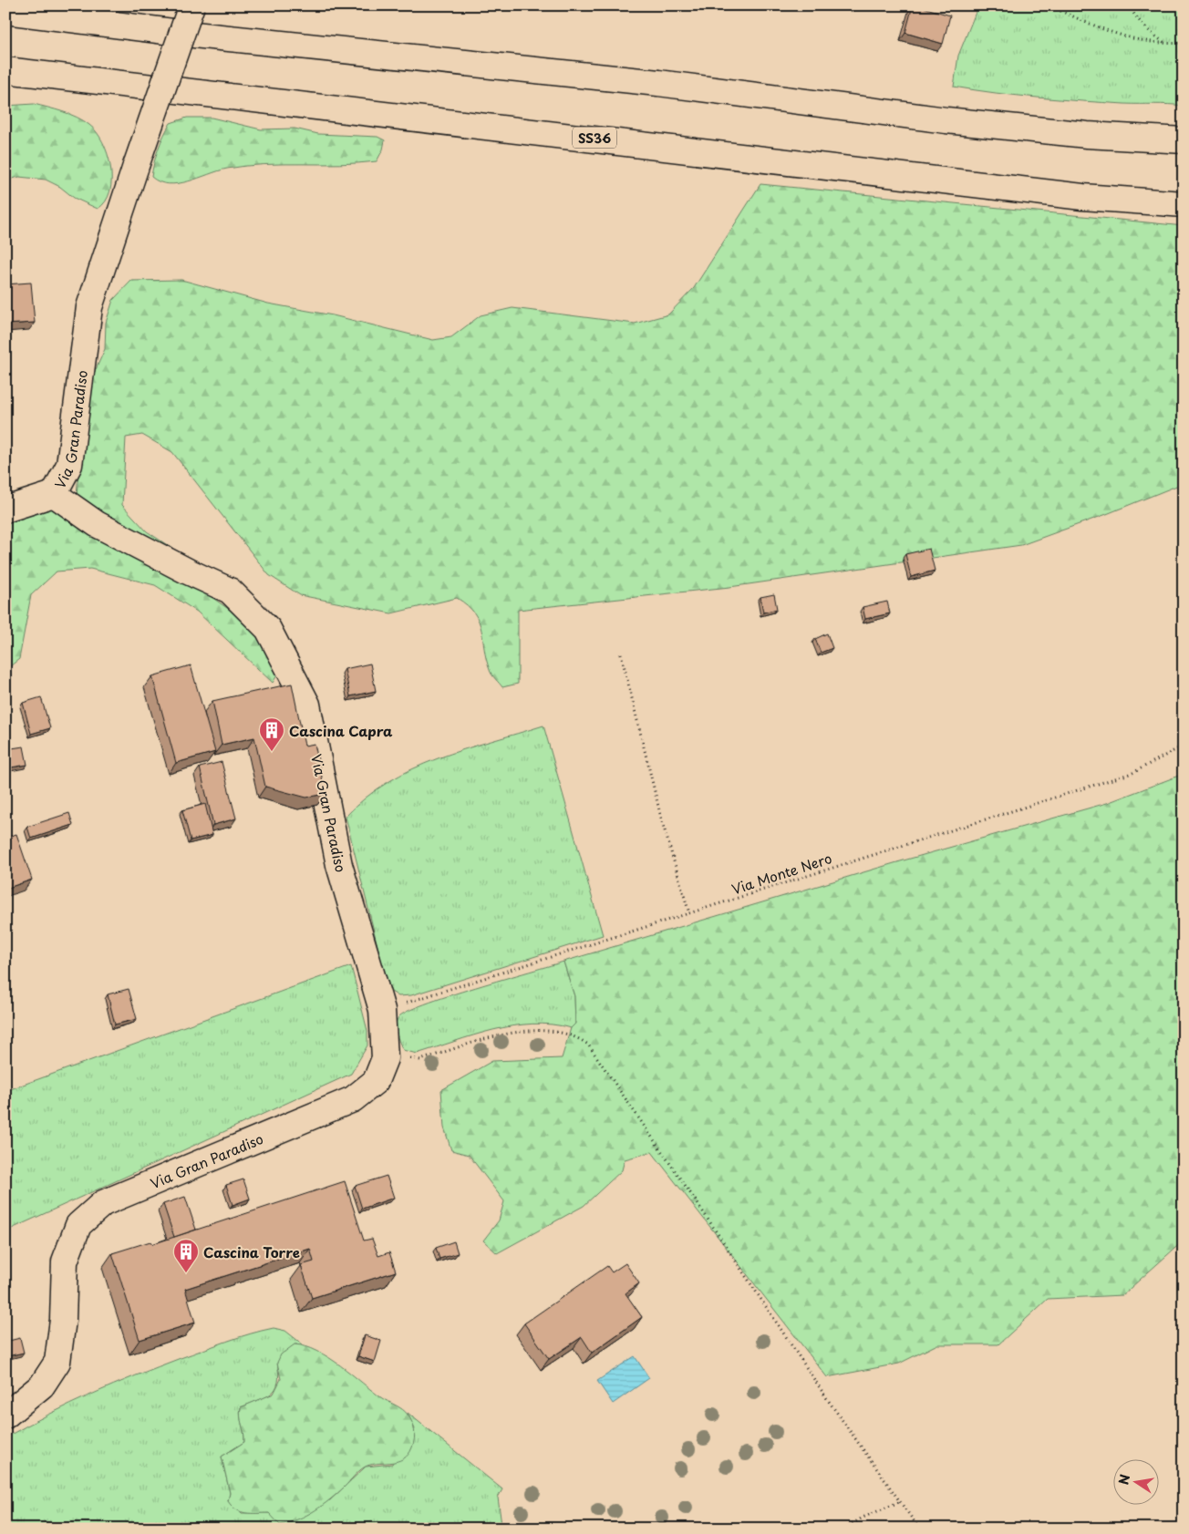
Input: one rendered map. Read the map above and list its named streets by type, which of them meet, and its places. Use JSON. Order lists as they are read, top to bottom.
{
  "streets": {
    "main road": ["SS36", "Via Gran Paradiso"],
    "path": ["Via Monte Nero"]
  },
  "crossings": [
    ["Via Gran Paradiso", "Via Monte Nero"]
  ],
  "places": {
    "building": ["Cascina Capra", "Cascina Torre"]
  },
  "north": "left"
}
